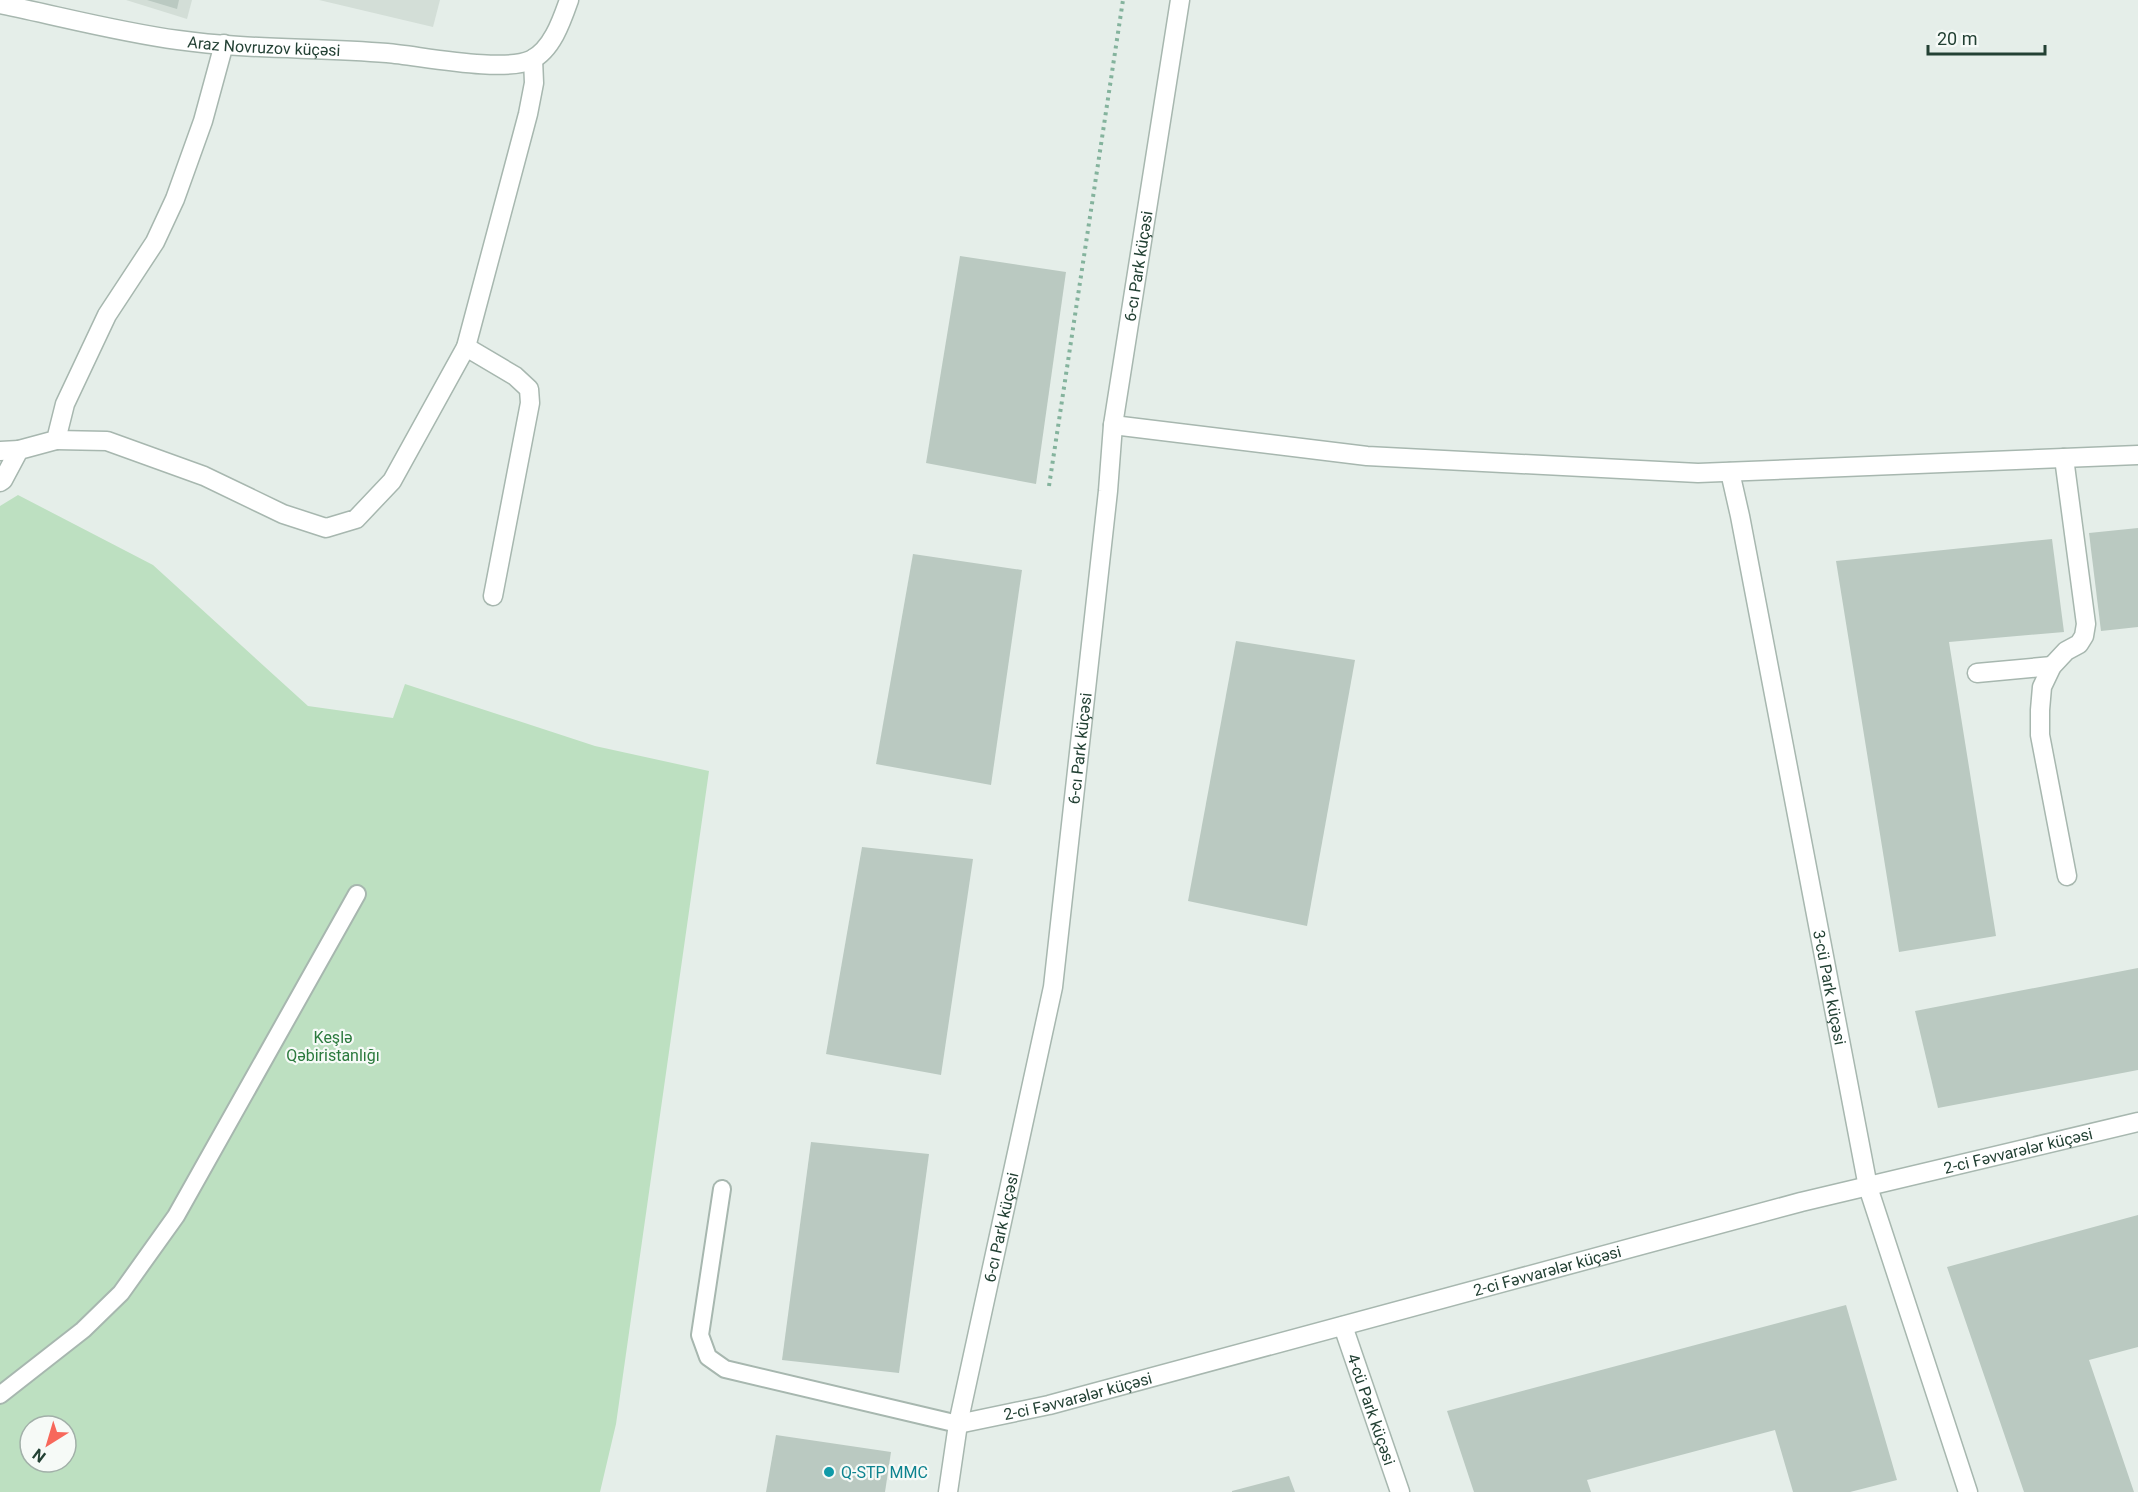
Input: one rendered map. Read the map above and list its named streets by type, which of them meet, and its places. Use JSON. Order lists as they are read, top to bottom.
{
  "streets": {
    "street": [
      "Araz Novruzov küçəsi",
      "6-cı Park küçəsi",
      "3-cü Park küçəsi",
      "2-ci Fəvvarələr küçəsi",
      "4-cü Park küçəsi"
    ]
  },
  "crossings": [
    ["6-cı Park küçəsi", "2-ci Fəvvarələr küçəsi"],
    ["3-cü Park küçəsi", "2-ci Fəvvarələr küçəsi"],
    ["2-ci Fəvvarələr küçəsi", "4-cü Park küçəsi"]
  ],
  "parks": ["Keşlə Qəbiristanlığı"],
  "places": ["Q-STP MMC"],
  "scale_bar": "20 m",
  "north": "bottom left"
}
